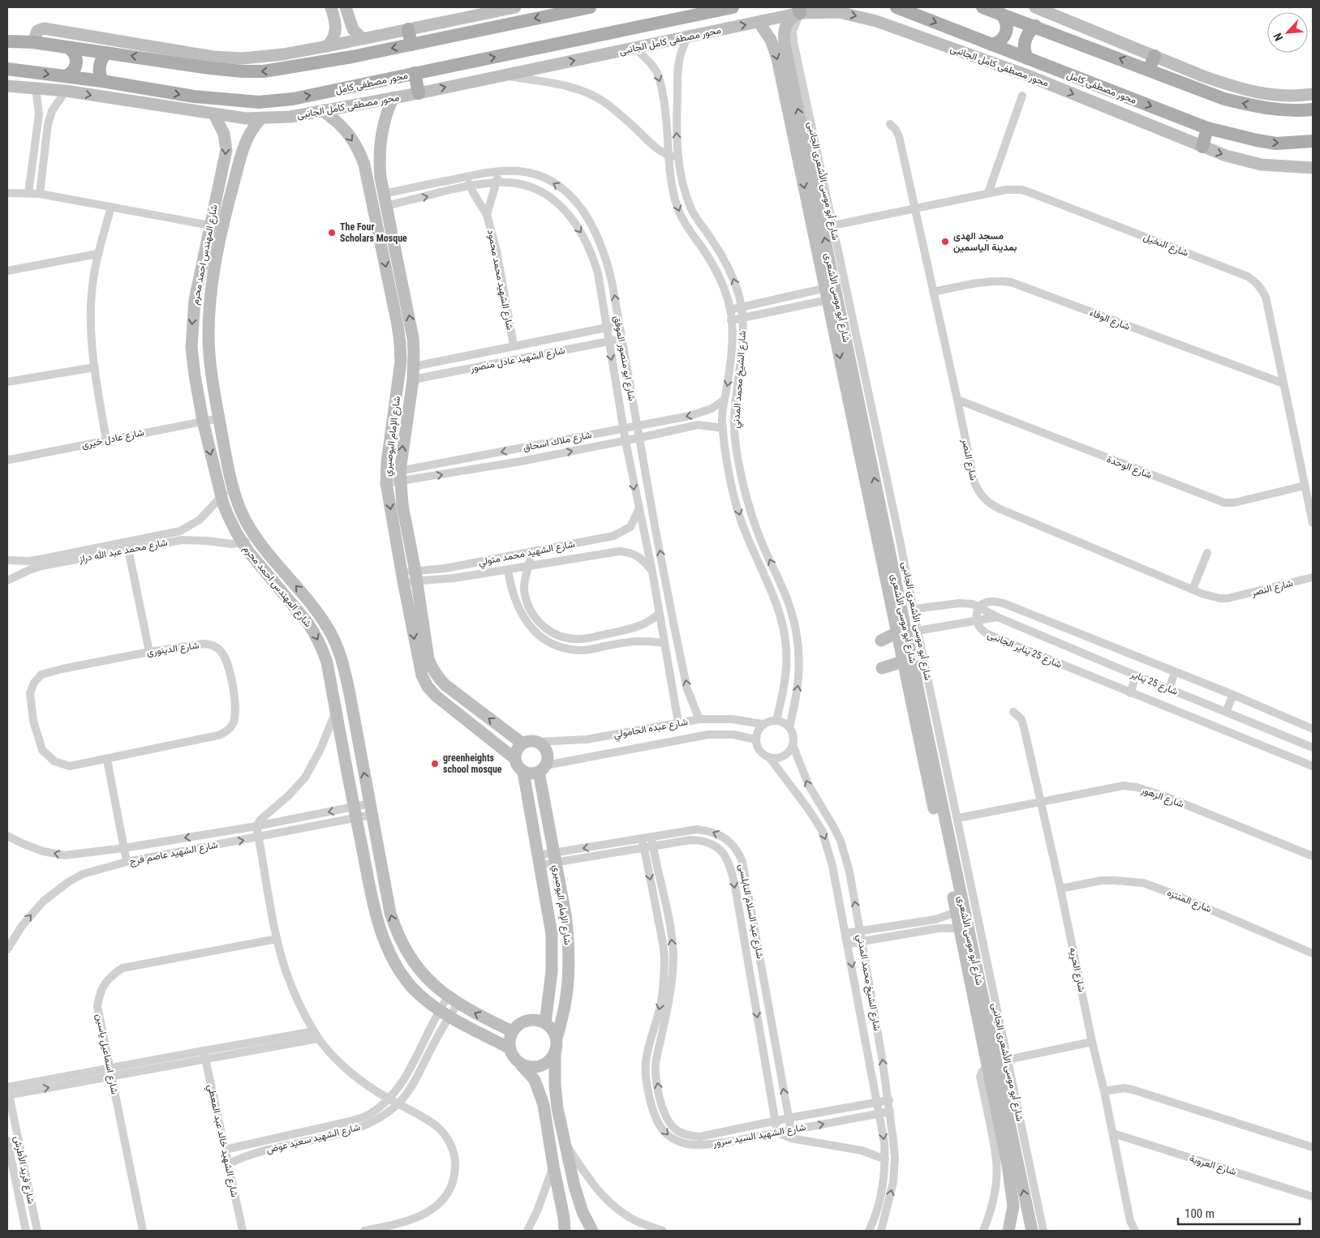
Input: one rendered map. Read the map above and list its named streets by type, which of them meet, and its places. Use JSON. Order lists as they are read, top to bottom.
{
  "streets": {
    "main road": ["محور مصطفى كامل"],
    "street": [
      "محور مصطفى كامل الجانبى",
      "شارع أبو موسى الأشعرى الجانبى",
      "شارع النخيل",
      "شارع المهندس احمد محرم",
      "شارع الشهيد محمد محمود",
      "شارع أبو موسى الأشعرى",
      "شارع الوفاء",
      "شارع ابو منصور الموفق",
      "شارع الشهيد عادل منصور",
      "شارع الشيخ محمد المدني",
      "شارع الإمام البوصيري",
      "شارع عادل خيرى",
      "شارع ملاك اسحاق",
      "شارع النصر",
      "شارع الوحدة",
      "شارع محمد عبد الله دراز",
      "شارع الشهيد محمد متولي",
      "شارع الدينورى",
      "شارع 25 يناير الجانبى",
      "شارع 25 يناير",
      "شارع عبده الحامولي",
      "شارع الزهور",
      "شارع الشهيد عاصم فرج",
      "شارع المنتزه",
      "شارع عبد السلام النابلسى",
      "شارع الحريه",
      "شارع اسماعيل ياسين",
      "شارع الشهيد السيد سرور",
      "شارع الشهيد سعيد عوض",
      "شارع الشهيد خالد عبد المعطي",
      "شارع العروبة",
      "شارع فريد الأطرش"
    ]
  },
  "crossings": [
    ["محور مصطفى كامل الجانبى", "شارع أبو موسى الأشعرى الجانبى"],
    ["محور مصطفى كامل الجانبى", "شارع المهندس احمد محرم"],
    ["محور مصطفى كامل الجانبى", "شارع أبو موسى الأشعرى"],
    ["محور مصطفى كامل الجانبى", "شارع الشيخ محمد المدني"],
    ["محور مصطفى كامل الجانبى", "شارع الإمام البوصيري"],
    ["شارع أبو موسى الأشعرى الجانبى", "شارع النخيل"],
    ["شارع أبو موسى الأشعرى الجانبى", "شارع أبو موسى الأشعرى"],
    ["شارع أبو موسى الأشعرى الجانبى", "شارع 25 يناير"],
    ["شارع أبو موسى الأشعرى الجانبى", "شارع الزهور"],
    ["شارع النخيل", "شارع الوفاء"],
    ["شارع النخيل", "شارع النصر"],
    ["شارع النخيل", "شارع الوحدة"],
    ["شارع المهندس احمد محرم", "شارع الإمام البوصيري"],
    ["شارع المهندس احمد محرم", "شارع عادل خيرى"],
    ["شارع المهندس احمد محرم", "شارع محمد عبد الله دراز"],
    ["شارع المهندس احمد محرم", "شارع الشهيد عاصم فرج"],
    ["شارع المهندس احمد محرم", "شارع الشهيد سعيد عوض"],
    ["شارع الشهيد محمد محمود", "شارع ابو منصور الموفق"],
    ["شارع الشهيد محمد محمود", "شارع الشهيد عادل منصور"],
    ["شارع الوفاء", "شارع النصر"],
    ["شارع ابو منصور الموفق", "شارع الشهيد عادل منصور"],
    ["شارع ابو منصور الموفق", "شارع الإمام البوصيري"],
    ["شارع ابو منصور الموفق", "شارع ملاك اسحاق"],
    ["شارع ابو منصور الموفق", "شارع الشهيد محمد متولي"],
    ["شارع ابو منصور الموفق", "شارع عبده الحامولي"],
    ["شارع الشهيد عادل منصور", "شارع الإمام البوصيري"],
    ["شارع الشيخ محمد المدني", "شارع ملاك اسحاق"],
    ["شارع الشيخ محمد المدني", "شارع عبده الحامولي"],
    ["شارع الشيخ محمد المدني", "شارع الشهيد السيد سرور"],
    ["شارع الإمام البوصيري", "شارع ملاك اسحاق"],
    ["شارع الإمام البوصيري", "شارع الشهيد محمد متولي"],
    ["شارع الإمام البوصيري", "شارع عبده الحامولي"],
    ["شارع الإمام البوصيري", "شارع عبد السلام النابلسى"],
    ["شارع النصر", "شارع الوحدة"],
    ["شارع الزهور", "شارع الحريه"],
    ["شارع المنتزه", "شارع الحريه"],
    ["شارع عبد السلام النابلسى", "شارع الشهيد السيد سرور"],
    ["شارع الحريه", "شارع العروبة"],
    ["شارع الشهيد سعيد عوض", "شارع الشهيد خالد عبد المعطي"]
  ],
  "places": ["The Four Scholars Mosque", "مسجد الهدى بمدينة الياسمين", "greenheights school mosque"],
  "scale_bar": "100 m",
  "north": "bottom left"
}
